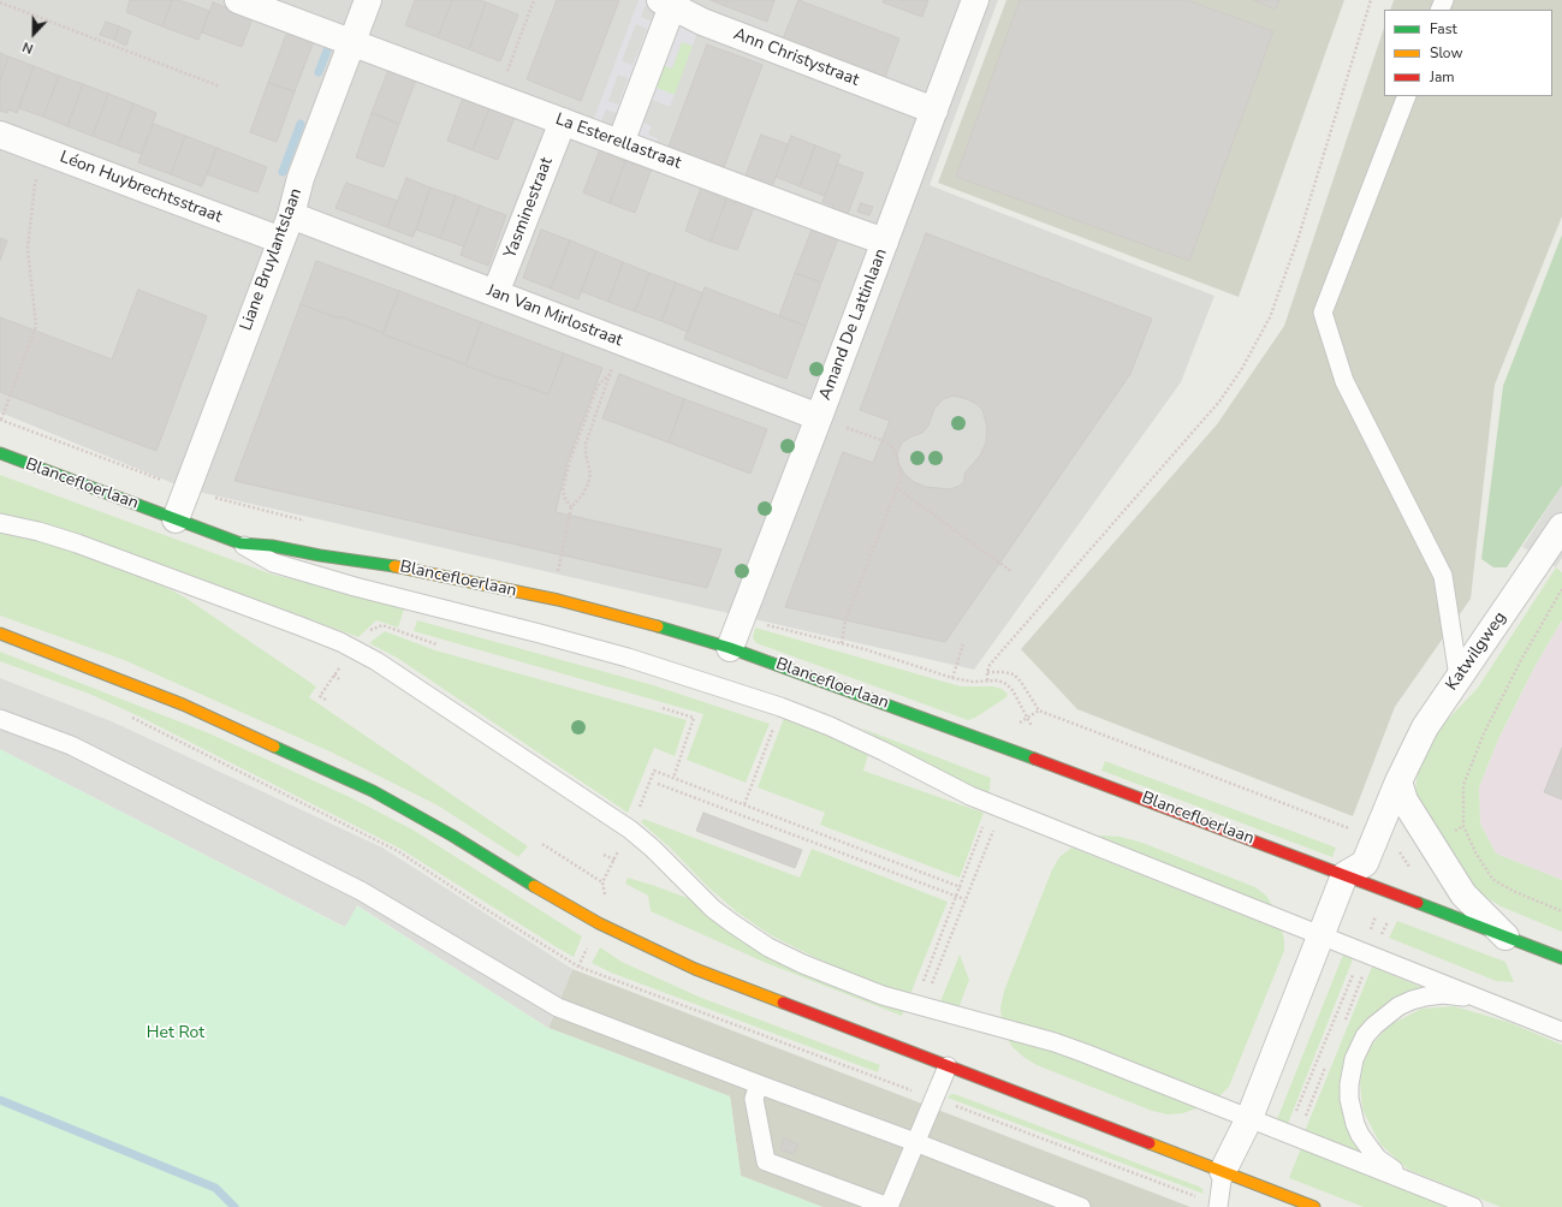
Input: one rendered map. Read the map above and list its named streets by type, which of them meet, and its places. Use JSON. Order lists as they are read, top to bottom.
{
  "streets": {
    "main road": ["Blancefloerlaan"],
    "street": [
      "Ann Christystraat",
      "La Esterellastraat",
      "Léon Huybrechtsstraat",
      "Yasminestraat",
      "Liane Bruylantslaan",
      "Jan Van Mirlostraat",
      "Amand De Lattinlaan",
      "Katwilgweg"
    ]
  },
  "crossings": [
    ["Ann Christystraat", "Amand De Lattinlaan"],
    ["La Esterellastraat", "Yasminestraat"],
    ["La Esterellastraat", "Liane Bruylantslaan"],
    ["La Esterellastraat", "Amand De Lattinlaan"],
    ["Léon Huybrechtsstraat", "Liane Bruylantslaan"],
    ["Yasminestraat", "Jan Van Mirlostraat"],
    ["Liane Bruylantslaan", "Jan Van Mirlostraat"],
    ["Liane Bruylantslaan", "Blancefloerlaan"],
    ["Jan Van Mirlostraat", "Amand De Lattinlaan"],
    ["Amand De Lattinlaan", "Blancefloerlaan"],
    ["Blancefloerlaan", "Katwilgweg"]
  ],
  "parks": ["Het Rot"],
  "legend": ["Fast", "Slow", "Jam"],
  "north": "bottom"
}
